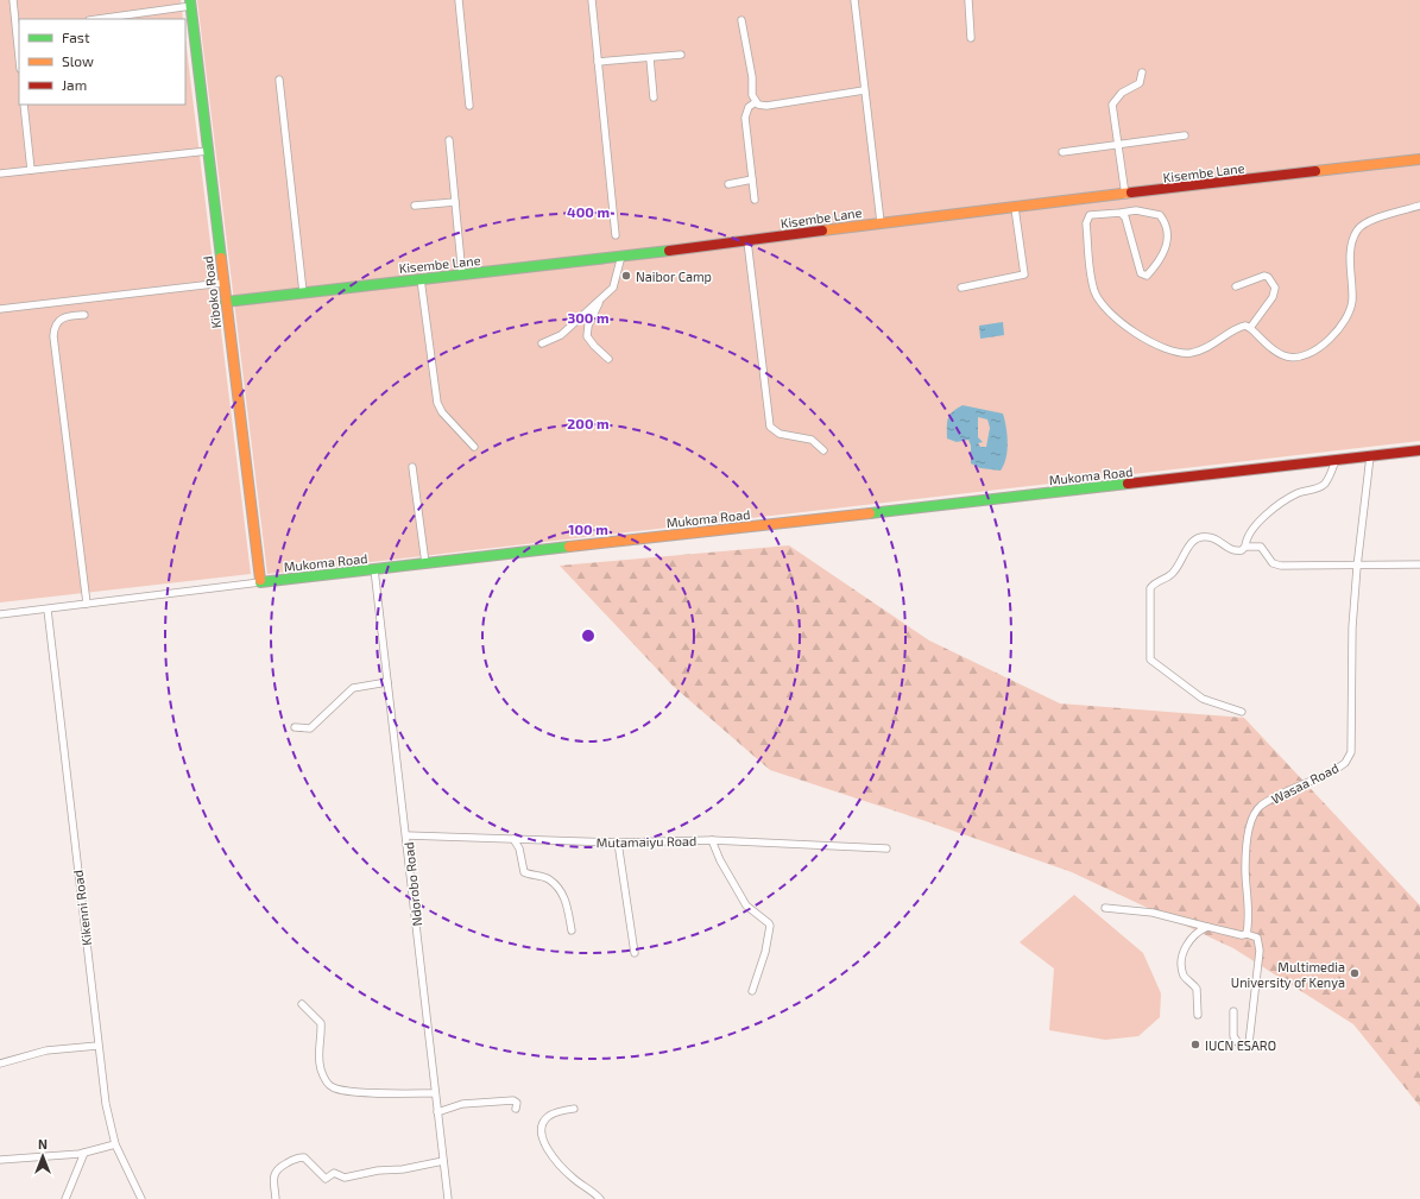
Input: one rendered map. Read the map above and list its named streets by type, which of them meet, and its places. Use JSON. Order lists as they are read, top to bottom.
{
  "streets": {
    "street": [
      "Kisembe Lane",
      "Kiboko Road",
      "Mukoma Road",
      "Wasaa Road",
      "Mutamaiyu Road",
      "Ndorobo Road",
      "Kikenni Road"
    ]
  },
  "crossings": [
    ["Kisembe Lane", "Kiboko Road"],
    ["Kiboko Road", "Mukoma Road"],
    ["Mukoma Road", "Wasaa Road"],
    ["Mukoma Road", "Ndorobo Road"],
    ["Mukoma Road", "Kikenni Road"],
    ["Mutamaiyu Road", "Ndorobo Road"]
  ],
  "places": ["Naibor Camp", "Multimedia University of Kenya", "IUCN ESARO"],
  "legend": ["Fast", "Slow", "Jam"],
  "north": "top",
  "rings": [
    "400 m",
    "300 m",
    "200 m",
    "100 m"
  ]
}
